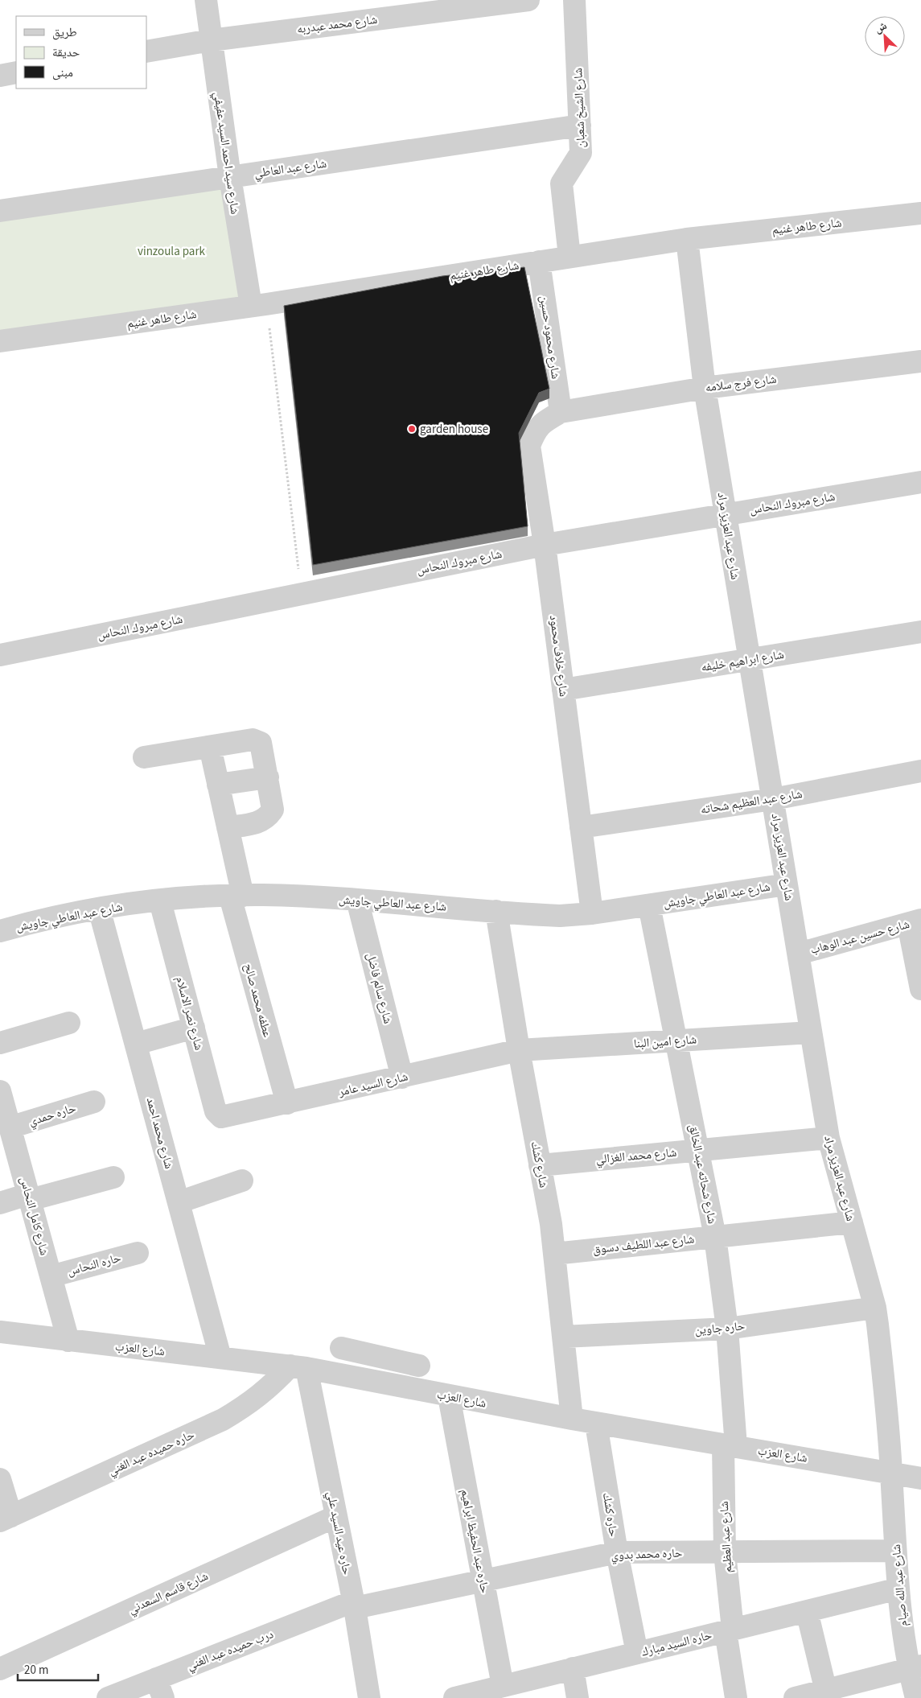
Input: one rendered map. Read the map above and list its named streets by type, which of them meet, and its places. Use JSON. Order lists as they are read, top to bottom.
{
  "streets": {
    "street": [
      "شارع محمد عبدربه",
      "شارع الشيخ شعبان",
      "شارع سيد احمد السيد عفيفي",
      "شارع عبد العاطي",
      "شارع طاهر غنيم",
      "شارع محمود حسين",
      "شارع فرج سلامه",
      "شارع مبروك النحاس",
      "شارع عبد العزيز مراد",
      "شارع خلاف محمود",
      "شارع ابراهيم خليفه",
      "شارع عبد العظيم شحاته",
      "شارع عبد العاطي جاويش",
      "شارع حسين عبد الوهاب",
      "شارع سالم فاضل",
      "عطفه محمد صالح",
      "شارع نصر الاسلام",
      "شارع امين البنا",
      "شارع السيد عامر",
      "حاره حمدي",
      "شارع محمد احمد",
      "شارع محمد الغزالي",
      "شارع كشك",
      "شارع شحاته عبد الخالق",
      "شارع كامل النحاس",
      "شارع عبد اللطيف دسوق",
      "حاره النحاس",
      "حاره جاوين",
      "شارع العزب",
      "حاره حميده عبد الغني",
      "حاره كشك",
      "حاره عيد السيد علي",
      "شارع عبد العظيم",
      "حاره عبد الحفيظ ابراهيم",
      "حاره محمد بدوي",
      "شارع عبد الله صيام",
      "شارع قاسم السعدني",
      "حاره السيد مبارك",
      "درب حميده عبد الغني"
    ]
  },
  "crossings": [
    ["شارع محمد عبدربه", "شارع سيد احمد السيد عفيفي"],
    ["شارع الشيخ شعبان", "شارع عبد العاطي"],
    ["شارع الشيخ شعبان", "شارع طاهر غنيم"],
    ["شارع سيد احمد السيد عفيفي", "شارع عبد العاطي"],
    ["شارع سيد احمد السيد عفيفي", "شارع طاهر غنيم"],
    ["شارع طاهر غنيم", "شارع محمود حسين"],
    ["شارع طاهر غنيم", "شارع عبد العزيز مراد"],
    ["شارع محمود حسين", "شارع فرج سلامه"],
    ["شارع محمود حسين", "شارع خلاف محمود"],
    ["شارع فرج سلامه", "شارع عبد العزيز مراد"],
    ["شارع فرج سلامه", "شارع خلاف محمود"],
    ["شارع مبروك النحاس", "شارع عبد العزيز مراد"],
    ["شارع مبروك النحاس", "شارع خلاف محمود"],
    ["شارع عبد العزيز مراد", "شارع ابراهيم خليفه"],
    ["شارع عبد العزيز مراد", "شارع عبد العظيم شحاته"],
    ["شارع عبد العزيز مراد", "شارع عبد العاطي جاويش"],
    ["شارع عبد العزيز مراد", "شارع حسين عبد الوهاب"],
    ["شارع عبد العزيز مراد", "شارع امين البنا"],
    ["شارع عبد العزيز مراد", "شارع محمد الغزالي"],
    ["شارع عبد العزيز مراد", "شارع عبد اللطيف دسوق"],
    ["شارع عبد العزيز مراد", "حاره جاوين"],
    ["شارع عبد العزيز مراد", "شارع العزب"],
    ["شارع عبد العزيز مراد", "شارع عبد الله صيام"],
    ["شارع خلاف محمود", "شارع ابراهيم خليفه"],
    ["شارع خلاف محمود", "شارع عبد العظيم شحاته"],
    ["شارع خلاف محمود", "شارع عبد العاطي جاويش"],
    ["شارع عبد العاطي جاويش", "شارع سالم فاضل"],
    ["شارع عبد العاطي جاويش", "عطفه محمد صالح"],
    ["شارع عبد العاطي جاويش", "شارع نصر الاسلام"],
    ["شارع عبد العاطي جاويش", "شارع محمد احمد"],
    ["شارع عبد العاطي جاويش", "شارع كشك"],
    ["شارع عبد العاطي جاويش", "شارع شحاته عبد الخالق"],
    ["شارع سالم فاضل", "شارع السيد عامر"],
    ["عطفه محمد صالح", "شارع السيد عامر"],
    ["شارع نصر الاسلام", "شارع السيد عامر"],
    ["شارع امين البنا", "شارع السيد عامر"],
    ["شارع امين البنا", "شارع كشك"],
    ["شارع امين البنا", "شارع شحاته عبد الخالق"],
    ["شارع السيد عامر", "شارع كشك"],
    ["حاره حمدي", "شارع كامل النحاس"],
    ["شارع محمد احمد", "شارع العزب"],
    ["شارع محمد الغزالي", "شارع كشك"],
    ["شارع محمد الغزالي", "شارع شحاته عبد الخالق"],
    ["شارع كشك", "شارع عبد اللطيف دسوق"],
    ["شارع كشك", "حاره جاوين"],
    ["شارع كشك", "شارع العزب"],
    ["شارع شحاته عبد الخالق", "شارع عبد اللطيف دسوق"],
    ["شارع شحاته عبد الخالق", "حاره جاوين"],
    ["شارع شحاته عبد الخالق", "شارع العزب"],
    ["شارع شحاته عبد الخالق", "شارع عبد العظيم"],
    ["شارع كامل النحاس", "حاره النحاس"],
    ["شارع كامل النحاس", "شارع العزب"],
    ["شارع العزب", "حاره حميده عبد الغني"],
    ["شارع العزب", "حاره كشك"],
    ["شارع العزب", "حاره عيد السيد علي"],
    ["شارع العزب", "شارع عبد العظيم"],
    ["شارع العزب", "حاره عبد الحفيظ ابراهيم"],
    ["شارع العزب", "شارع عبد الله صيام"],
    ["حاره حميده عبد الغني", "حاره عيد السيد علي"],
    ["حاره كشك", "حاره محمد بدوي"],
    ["حاره كشك", "حاره السيد مبارك"],
    ["حاره عيد السيد علي", "حاره محمد بدوي"],
    ["حاره عيد السيد علي", "شارع قاسم السعدني"],
    ["حاره عيد السيد علي", "درب حميده عبد الغني"],
    ["شارع عبد العظيم", "حاره محمد بدوي"],
    ["شارع عبد العظيم", "حاره السيد مبارك"],
    ["حاره عبد الحفيظ ابراهيم", "حاره محمد بدوي"],
    ["حاره عبد الحفيظ ابراهيم", "حاره السيد مبارك"],
    ["حاره محمد بدوي", "شارع عبد الله صيام"],
    ["حاره محمد بدوي", "درب حميده عبد الغني"],
    ["شارع عبد الله صيام", "حاره السيد مبارك"]
  ],
  "parks": ["vinzoula park"],
  "places": ["garden house"],
  "legend": ["طريق", "حديقة", "مبنى"],
  "scale_bar": "20 m",
  "north": "top left"
}
